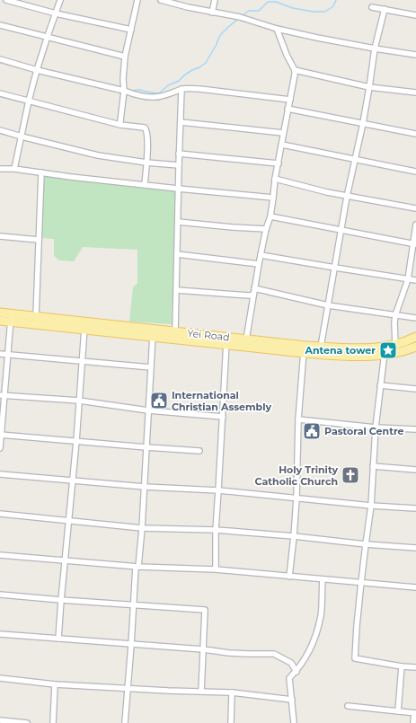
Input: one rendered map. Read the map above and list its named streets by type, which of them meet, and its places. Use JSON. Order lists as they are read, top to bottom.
{
  "streets": {
    "main road": ["Yei Road"]
  },
  "places": {
    "place": ["Antena tower"],
    "public building": ["International Christian Assembly", "Pastoral Centre"],
    "church": ["Holy Trinity Catholic Church"]
  }
}
